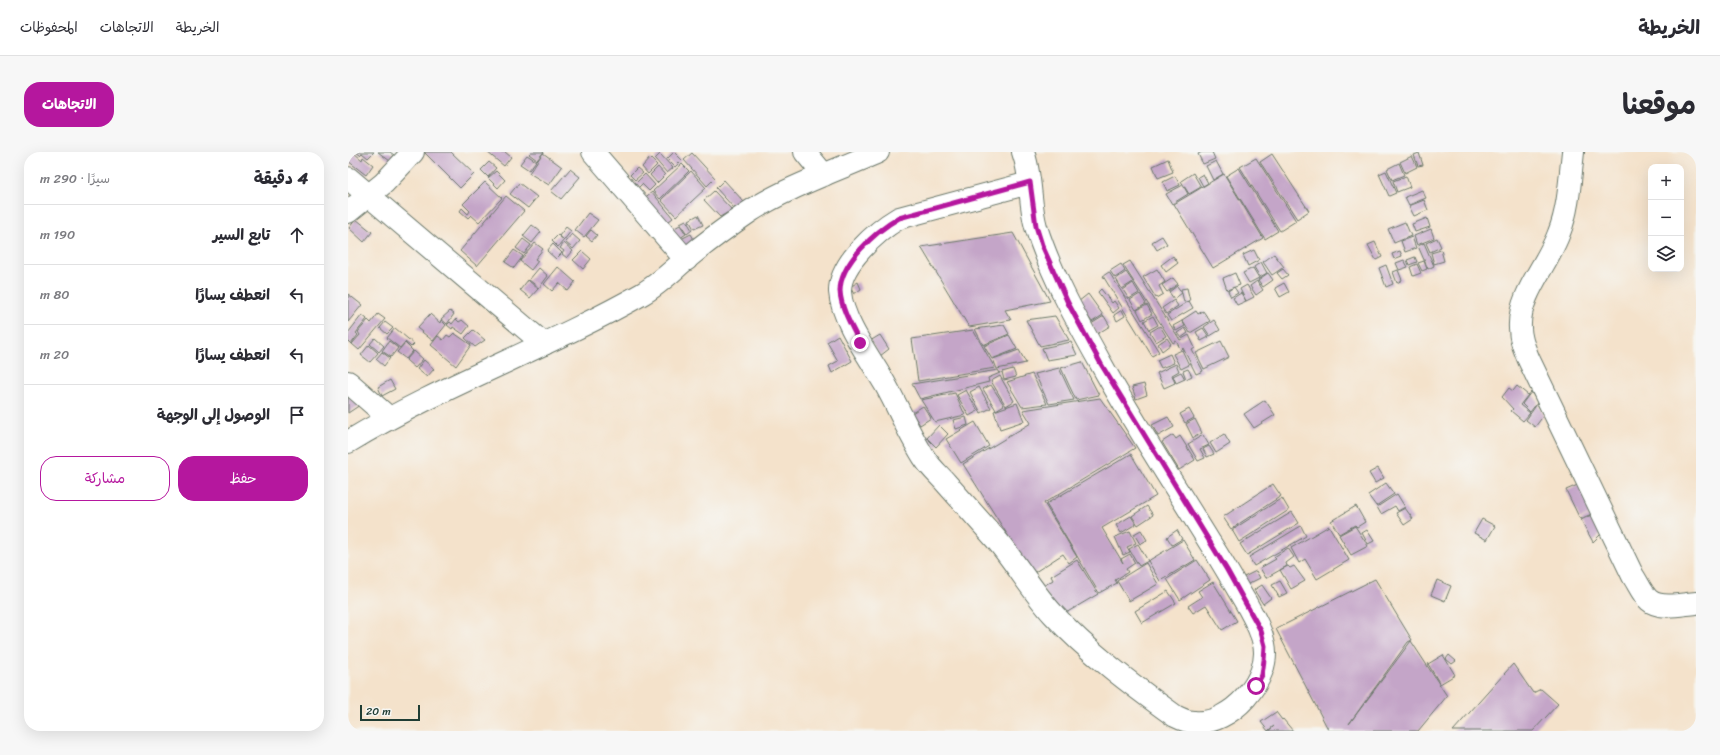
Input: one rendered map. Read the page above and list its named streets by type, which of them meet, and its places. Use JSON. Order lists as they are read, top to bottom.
{
  "scale_bar": "20 m",
  "page": {
    "header": "الخريطة",
    "nav": ["الخريطة", "الاتجاهات", "المحفوظات"],
    "title": "موقعنا",
    "buttons": [
      "الاتجاهات",
      ["حفظ", "مشاركة"]
    ],
    "heading": ["4 دقيقة", "سيرًا · 290 m"],
    "map_buttons": ["+", "−"],
    "list": [
      ["تابع السير", "190 m"],
      ["انعطف يسارًا", "80 m"],
      ["انعطف يسارًا", "20 m"],
      "الوصول إلى الوجهة"
    ],
    "scale": "20 m"
  }
}
